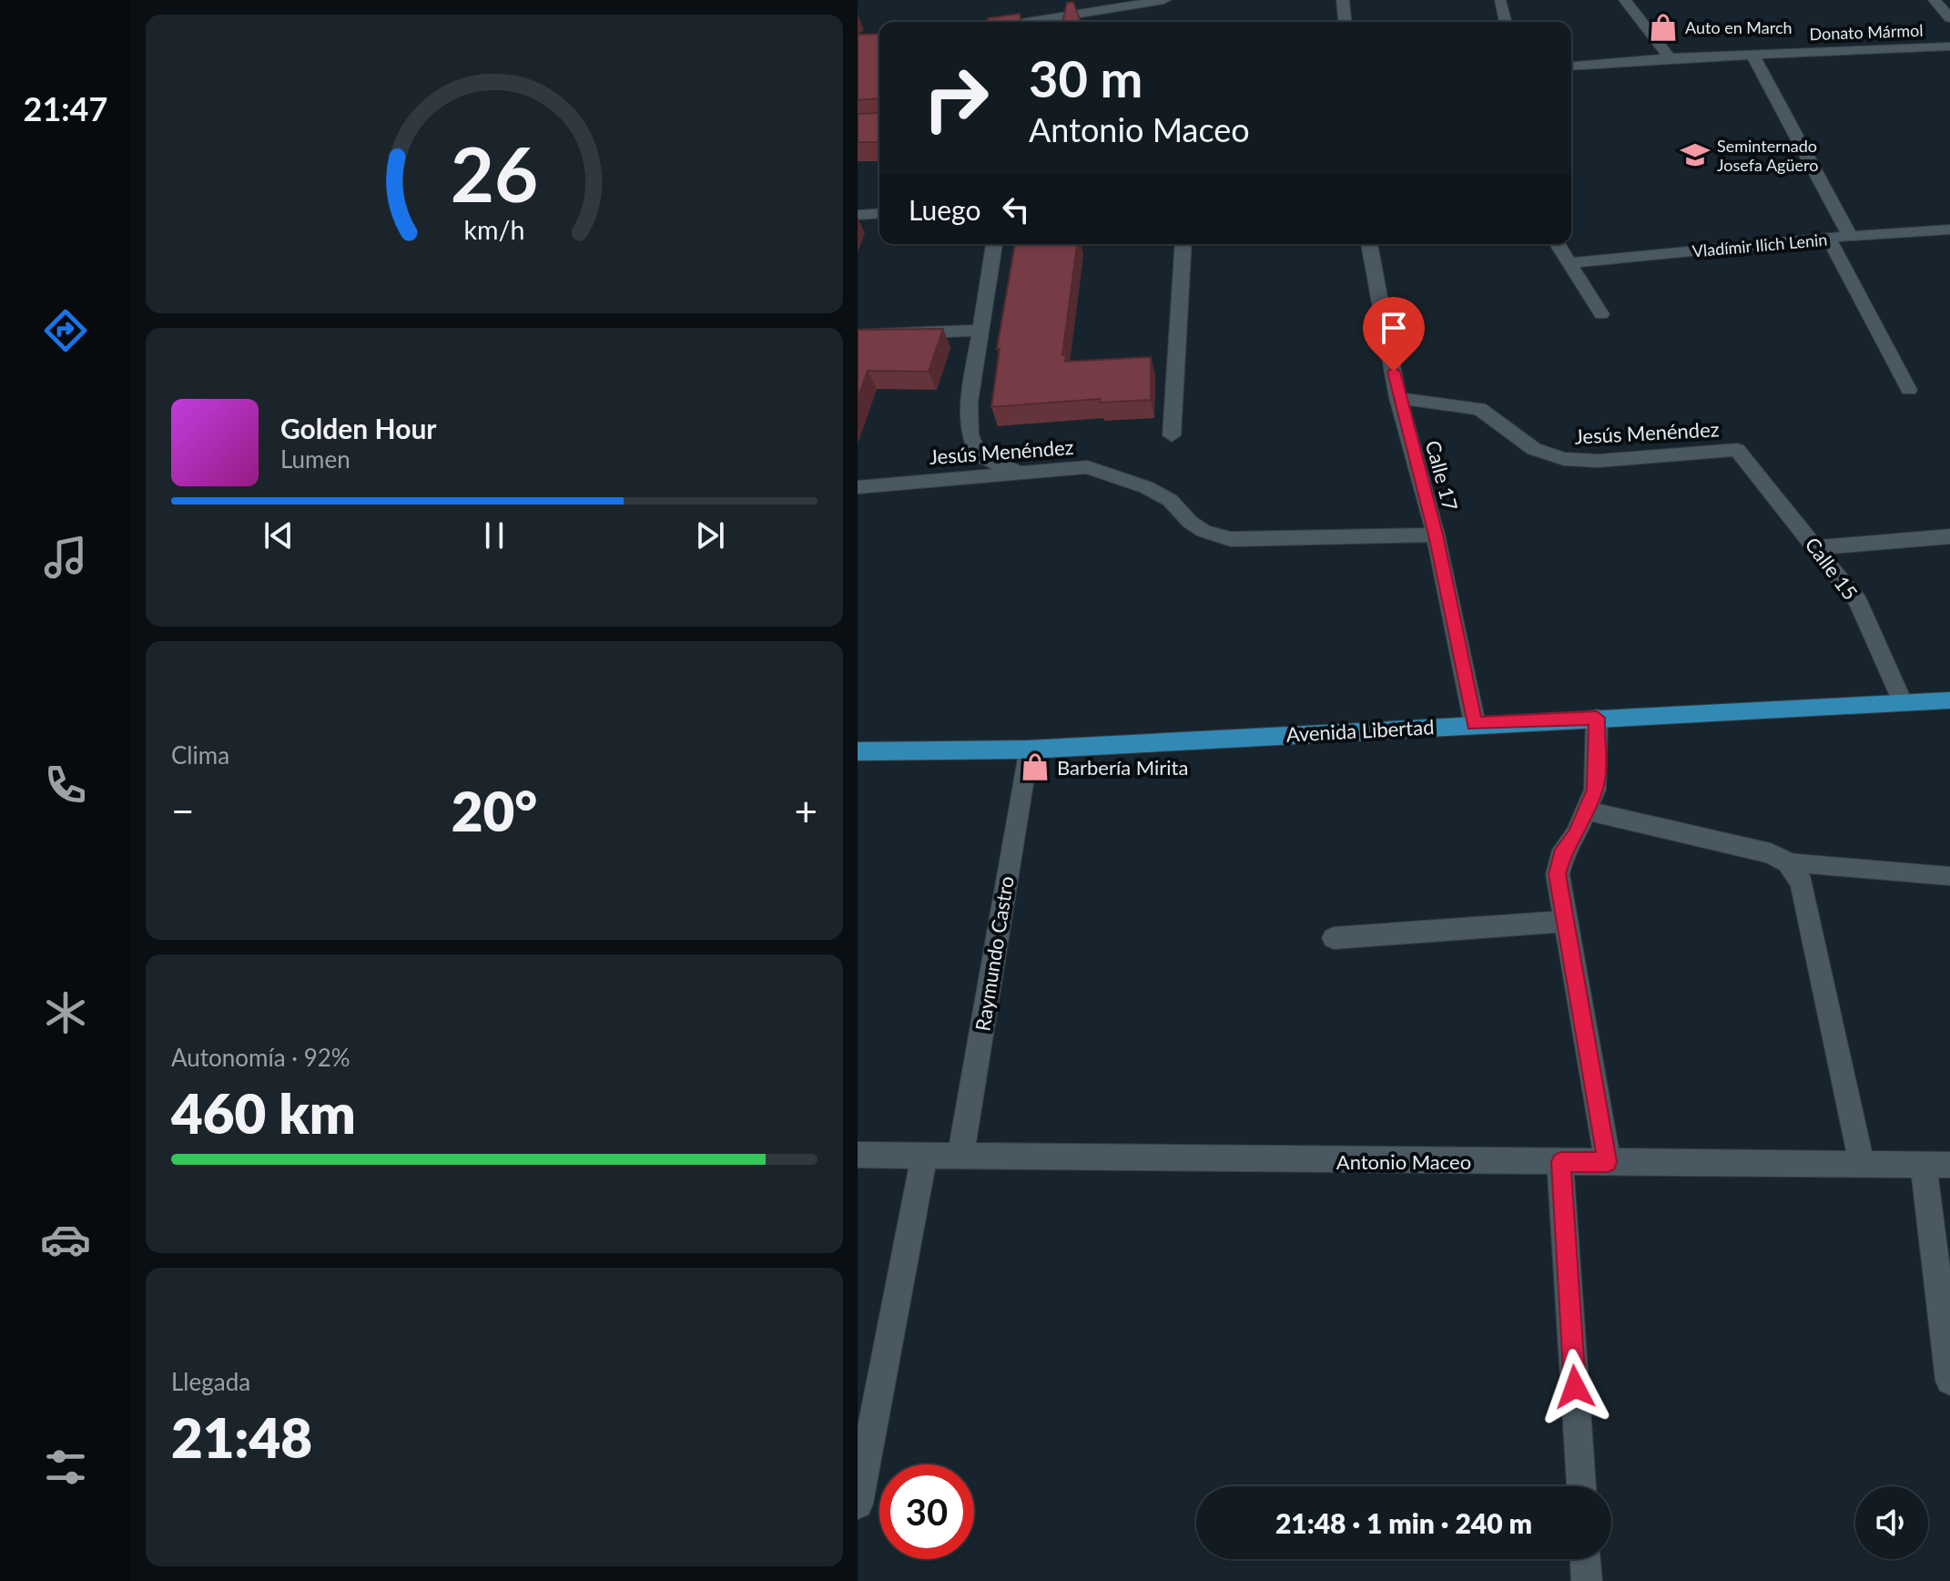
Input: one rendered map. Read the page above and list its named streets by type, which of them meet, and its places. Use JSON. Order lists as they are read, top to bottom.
{
  "streets": {
    "main road": ["Avenida Libertad"],
    "street": [
      "Donato Mármol",
      "Vladímir Ilich Lenin",
      "Jesús Menéndez",
      "Calle 17",
      "Calle 15",
      "Raymundo Castro",
      "Antonio Maceo"
    ]
  },
  "crossings": [
    ["Jesús Menéndez", "Calle 17"],
    ["Jesús Menéndez", "Calle 15"],
    ["Calle 17", "Avenida Libertad"],
    ["Calle 15", "Avenida Libertad"],
    ["Avenida Libertad", "Raymundo Castro"],
    ["Raymundo Castro", "Antonio Maceo"]
  ],
  "places": {
    "shop": ["Auto en March", "Barbería Mirita"],
    "school or university": ["Seminternado Josefa Agüero"]
  },
  "page": {
    "tabs": "21:47",
    "turn": ["30 m", "Antonio Maceo"],
    "then": "Luego",
    "song": ["Golden Hour", "Lumen"],
    "tile": [
      "Clima",
      ["Autonomía · 92%", "460 km"],
      ["Llegada", "21:48"]
    ],
    "heat": ["−", "20°", "+"],
    "limit": "30",
    "trip": "21:48 · 1 min · 240 m",
    "gauge": ["26", "km/h"]
  }
}
